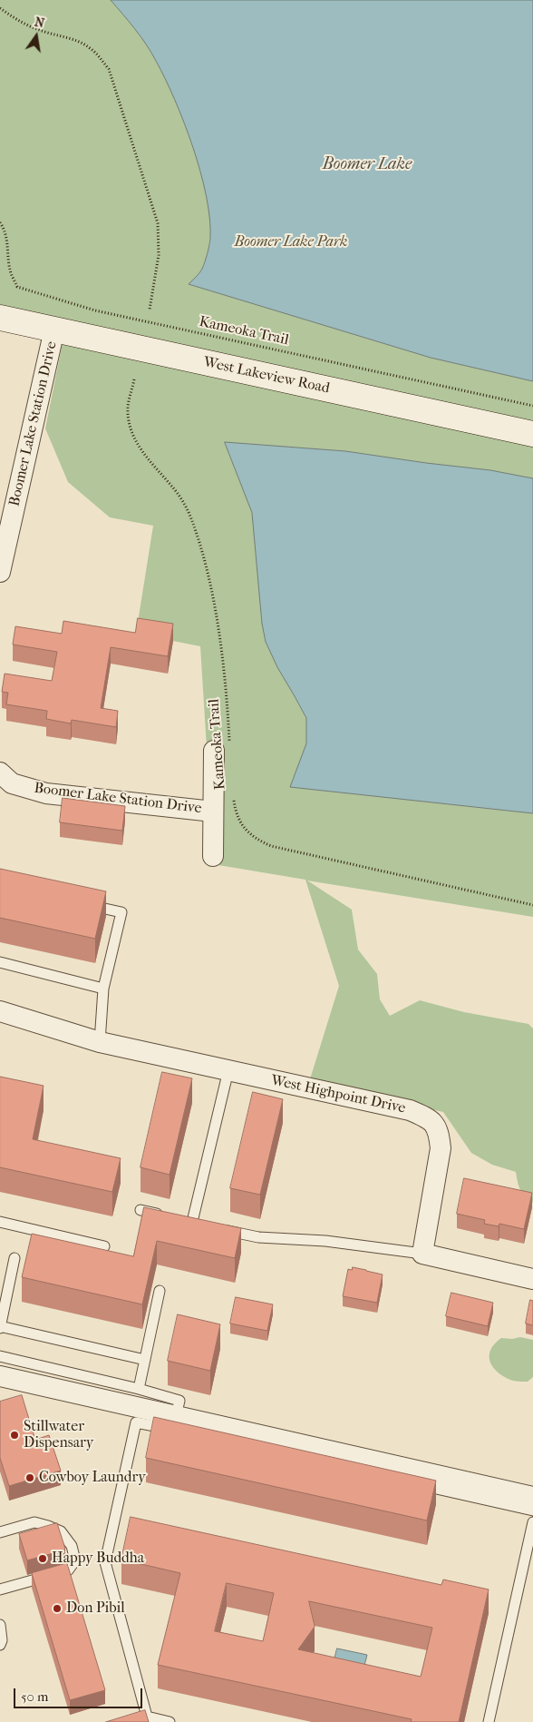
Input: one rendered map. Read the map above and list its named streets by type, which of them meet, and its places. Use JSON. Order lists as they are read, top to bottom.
{
  "streets": {
    "main road": ["West Lakeview Road"],
    "street": ["Boomer Lake Station Drive", "West Highpoint Drive"],
    "path": ["Kameoka Trail"]
  },
  "crossings": [
    ["West Lakeview Road", "Boomer Lake Station Drive"]
  ],
  "water": ["Boomer Lake"],
  "parks": ["Boomer Lake Park"],
  "places": [
    "Stillwater Dispensary",
    "Cowboy Laundry",
    "Happy Buddha",
    "Don Pibil"
  ],
  "scale_bar": "50 m",
  "north": "top"
}
